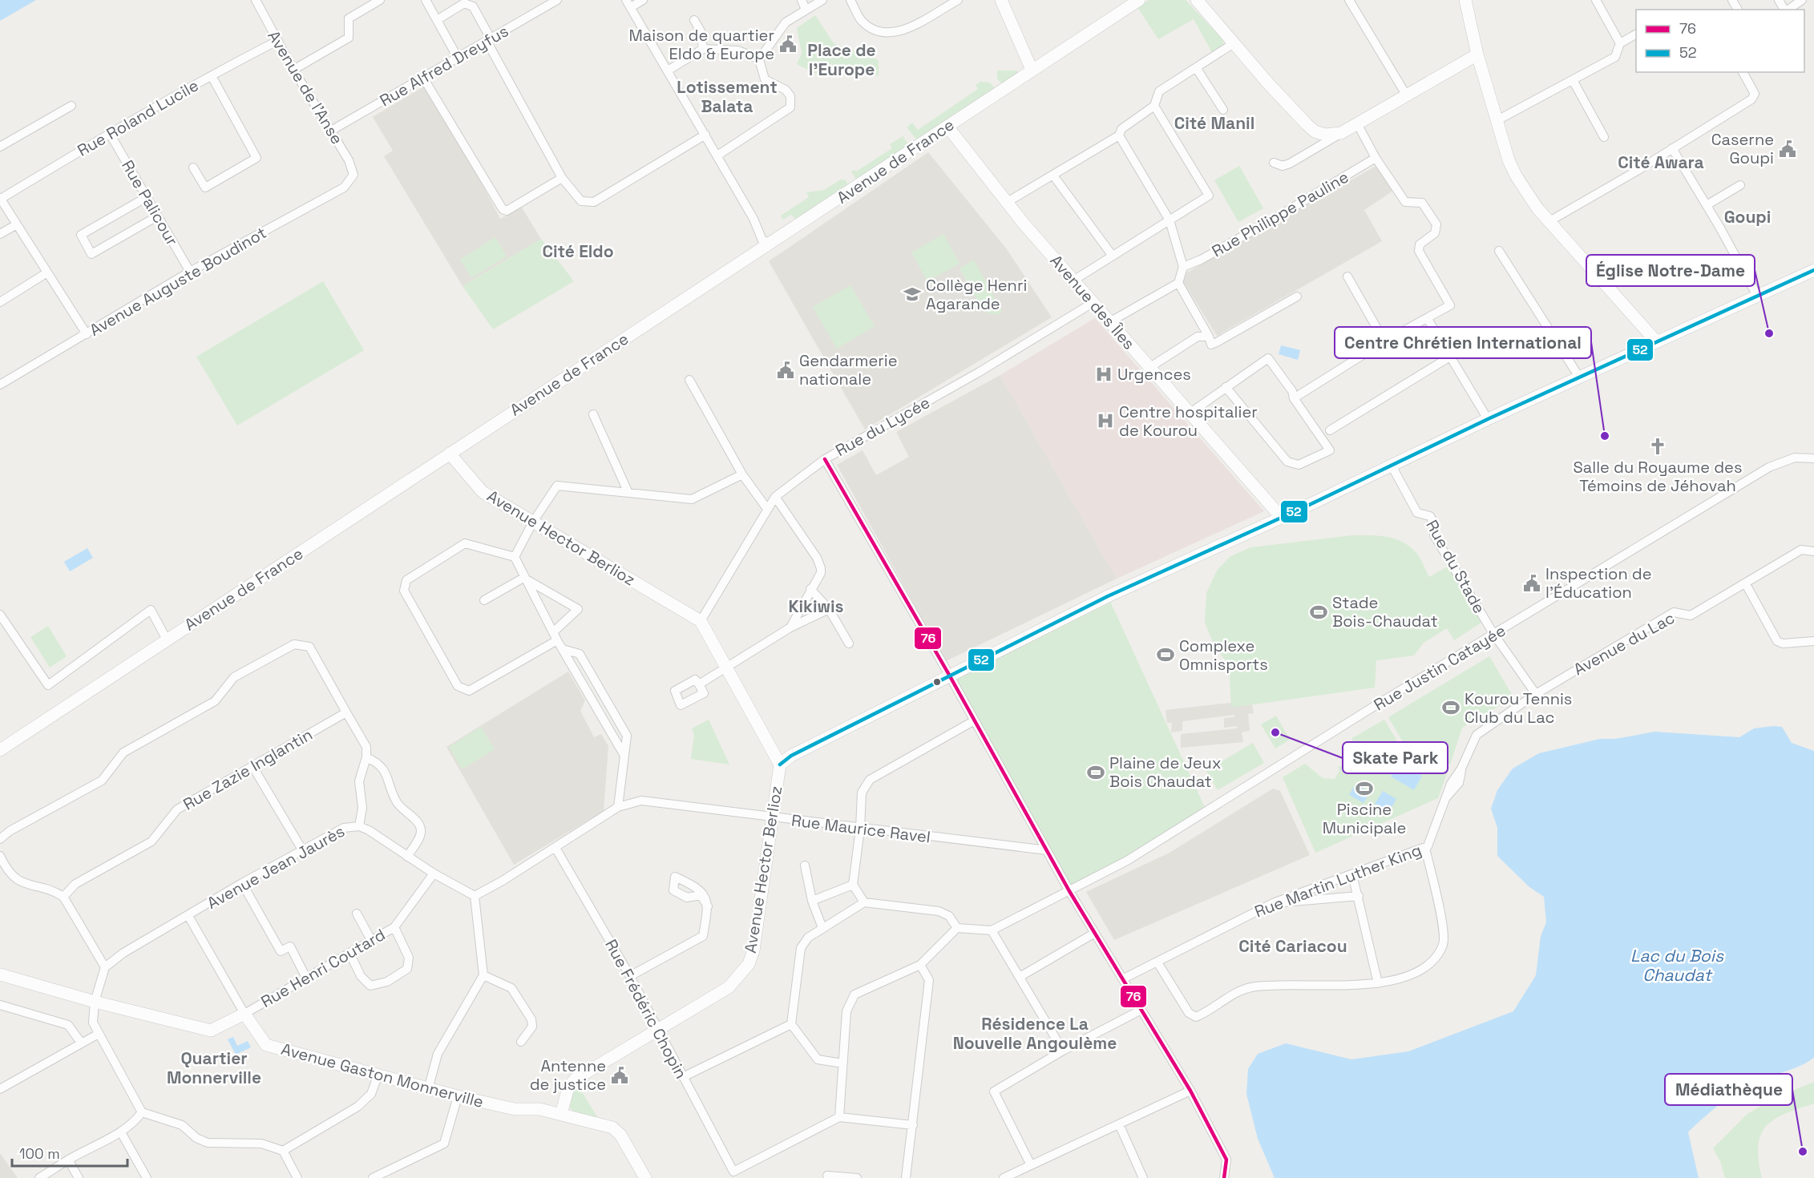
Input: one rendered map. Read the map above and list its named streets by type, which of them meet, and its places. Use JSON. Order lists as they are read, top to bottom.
{
  "streets": {
    "street": [
      "Rue Alfred Dreyfus",
      "Avenue de l'Anse",
      "Rue Roland Lucile",
      "Avenue de France",
      "Rue Palicour",
      "Rue Philippe Pauline",
      "Avenue Auguste Boudinot",
      "Avenue des Îles",
      "Rue du Lycée",
      "Avenue Hector Berlioz",
      "Rue du Stade",
      "Avenue du Lac",
      "Rue Justin Catayée",
      "Rue Zazie Inglantin",
      "Rue Maurice Ravel",
      "Avenue Jean Jaurès",
      "Rue Martin Luther King",
      "Rue Henri Coutard",
      "Rue Frédéric Chopin",
      "Avenue Gaston Monnerville"
    ]
  },
  "crossings": [
    ["Rue Alfred Dreyfus", "Avenue de l'Anse"],
    ["Avenue de l'Anse", "Rue Roland Lucile"],
    ["Avenue de l'Anse", "Avenue Auguste Boudinot"],
    ["Rue Roland Lucile", "Rue Palicour"],
    ["Avenue de France", "Avenue des Îles"],
    ["Avenue de France", "Avenue Hector Berlioz"],
    ["Rue Palicour", "Avenue Auguste Boudinot"],
    ["Avenue des Îles", "Rue du Lycée"],
    ["Rue du Lycée", "Avenue Hector Berlioz"],
    ["Avenue Hector Berlioz", "Rue Maurice Ravel"],
    ["Avenue Hector Berlioz", "Rue Frédéric Chopin"],
    ["Avenue Hector Berlioz", "Avenue Gaston Monnerville"],
    ["Rue du Stade", "Avenue du Lac"],
    ["Rue du Stade", "Rue Justin Catayée"],
    ["Rue du Stade", "Rue Martin Luther King"],
    ["Avenue du Lac", "Rue Martin Luther King"],
    ["Rue Maurice Ravel", "Avenue Jean Jaurès"],
    ["Rue Maurice Ravel", "Rue Frédéric Chopin"],
    ["Avenue Jean Jaurès", "Rue Henri Coutard"],
    ["Rue Henri Coutard", "Avenue Gaston Monnerville"]
  ],
  "districts": [
    "Place de l'Europe",
    "Lotissement Balata",
    "Cité Manil",
    "Cité Awara",
    "Goupi",
    "Cité Eldo",
    "Kikiwis",
    "Cité Cariacou",
    "Résidence La Nouvelle Angoulème",
    "Quartier Monnerville"
  ],
  "water": ["Lac du Bois Chaudat"],
  "places": {
    "public building": [
      "Maison de quartier Eldo & Europe",
      "Caserne Goupi",
      "Gendarmerie nationale",
      "Inspection de l'Éducation",
      "Antenne de justice"
    ],
    "school or university": ["Collège Henri Agarande"],
    "other": [
      "Église Notre-Dame",
      "Centre Chrétien International",
      "Skate Park",
      "Médiathèque"
    ],
    "hospital": ["Urgences", "Centre hospitalier de Kourou"],
    "church": ["Salle du Royaume des Témoins de Jéhovah"],
    "sports": [
      "Stade Bois-Chaudat",
      "Complexe Omnisports",
      "Kourou Tennis Club du Lac",
      "Plaine de Jeux Bois Chaudat",
      "Piscine Municipale"
    ]
  },
  "lines": ["transit line 52", "transit line 76"],
  "legend": ["76", "52"],
  "scale_bar": "100 m"
}
